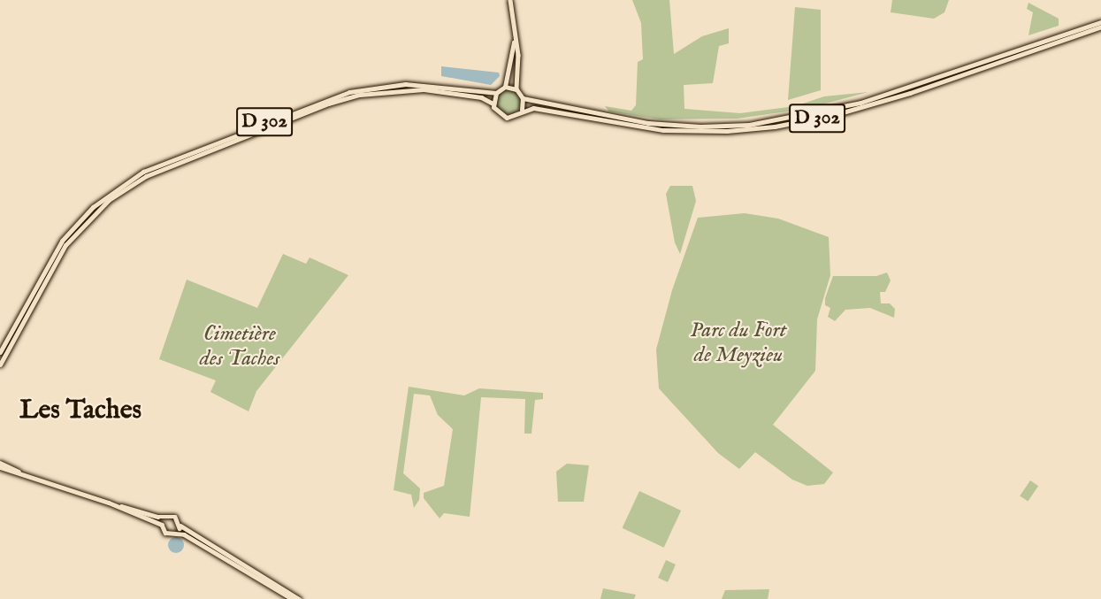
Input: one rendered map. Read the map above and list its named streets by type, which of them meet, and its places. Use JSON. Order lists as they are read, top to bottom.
{
  "streets": {
    "highway": ["D 302"]
  },
  "districts": ["Les Taches"],
  "parks": ["Parc du Fort de Meyzieu", "Cimetière des Taches"]
}
